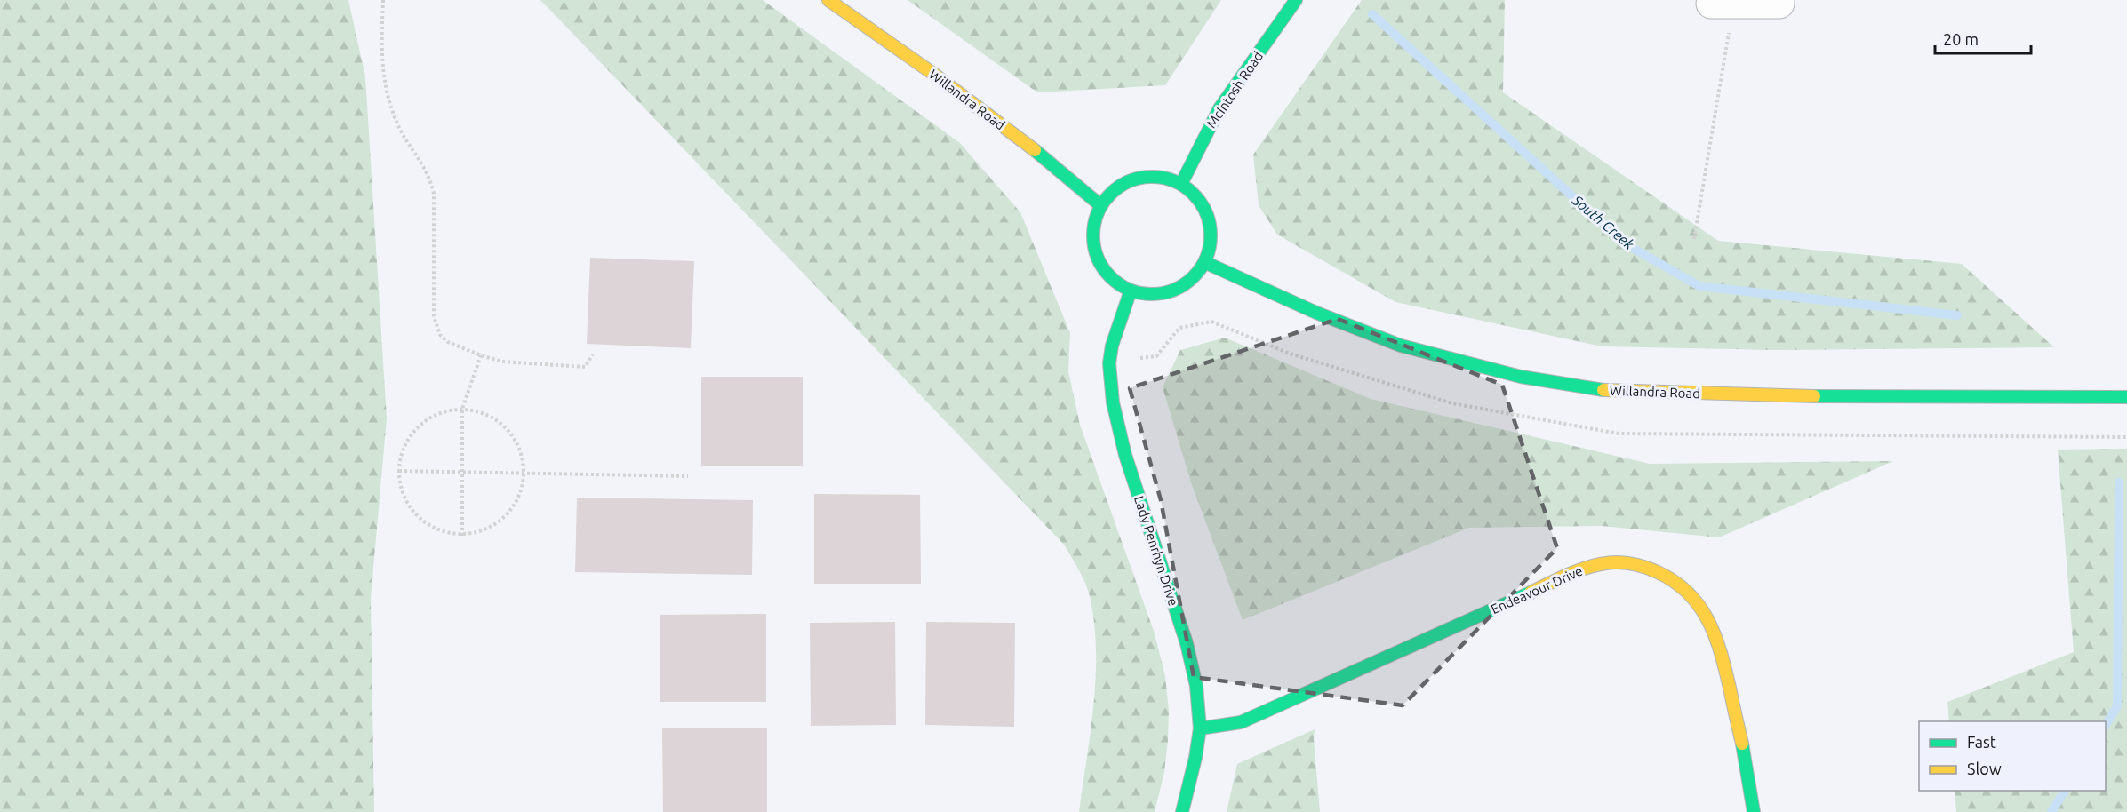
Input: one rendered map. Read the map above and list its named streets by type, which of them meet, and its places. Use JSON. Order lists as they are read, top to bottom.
{
  "streets": {
    "main road": [
      "McIntosh Road",
      "Willandra Road",
      "Lady Penrhyn Drive",
      "Endeavour Drive"
    ]
  },
  "crossings": [
    ["McIntosh Road", "Willandra Road"],
    ["McIntosh Road", "Lady Penrhyn Drive"],
    ["Willandra Road", "Lady Penrhyn Drive"],
    ["Lady Penrhyn Drive", "Endeavour Drive"]
  ],
  "water": ["South Creek"],
  "legend": ["Fast", "Slow"],
  "scale_bar": "20 m"
}
